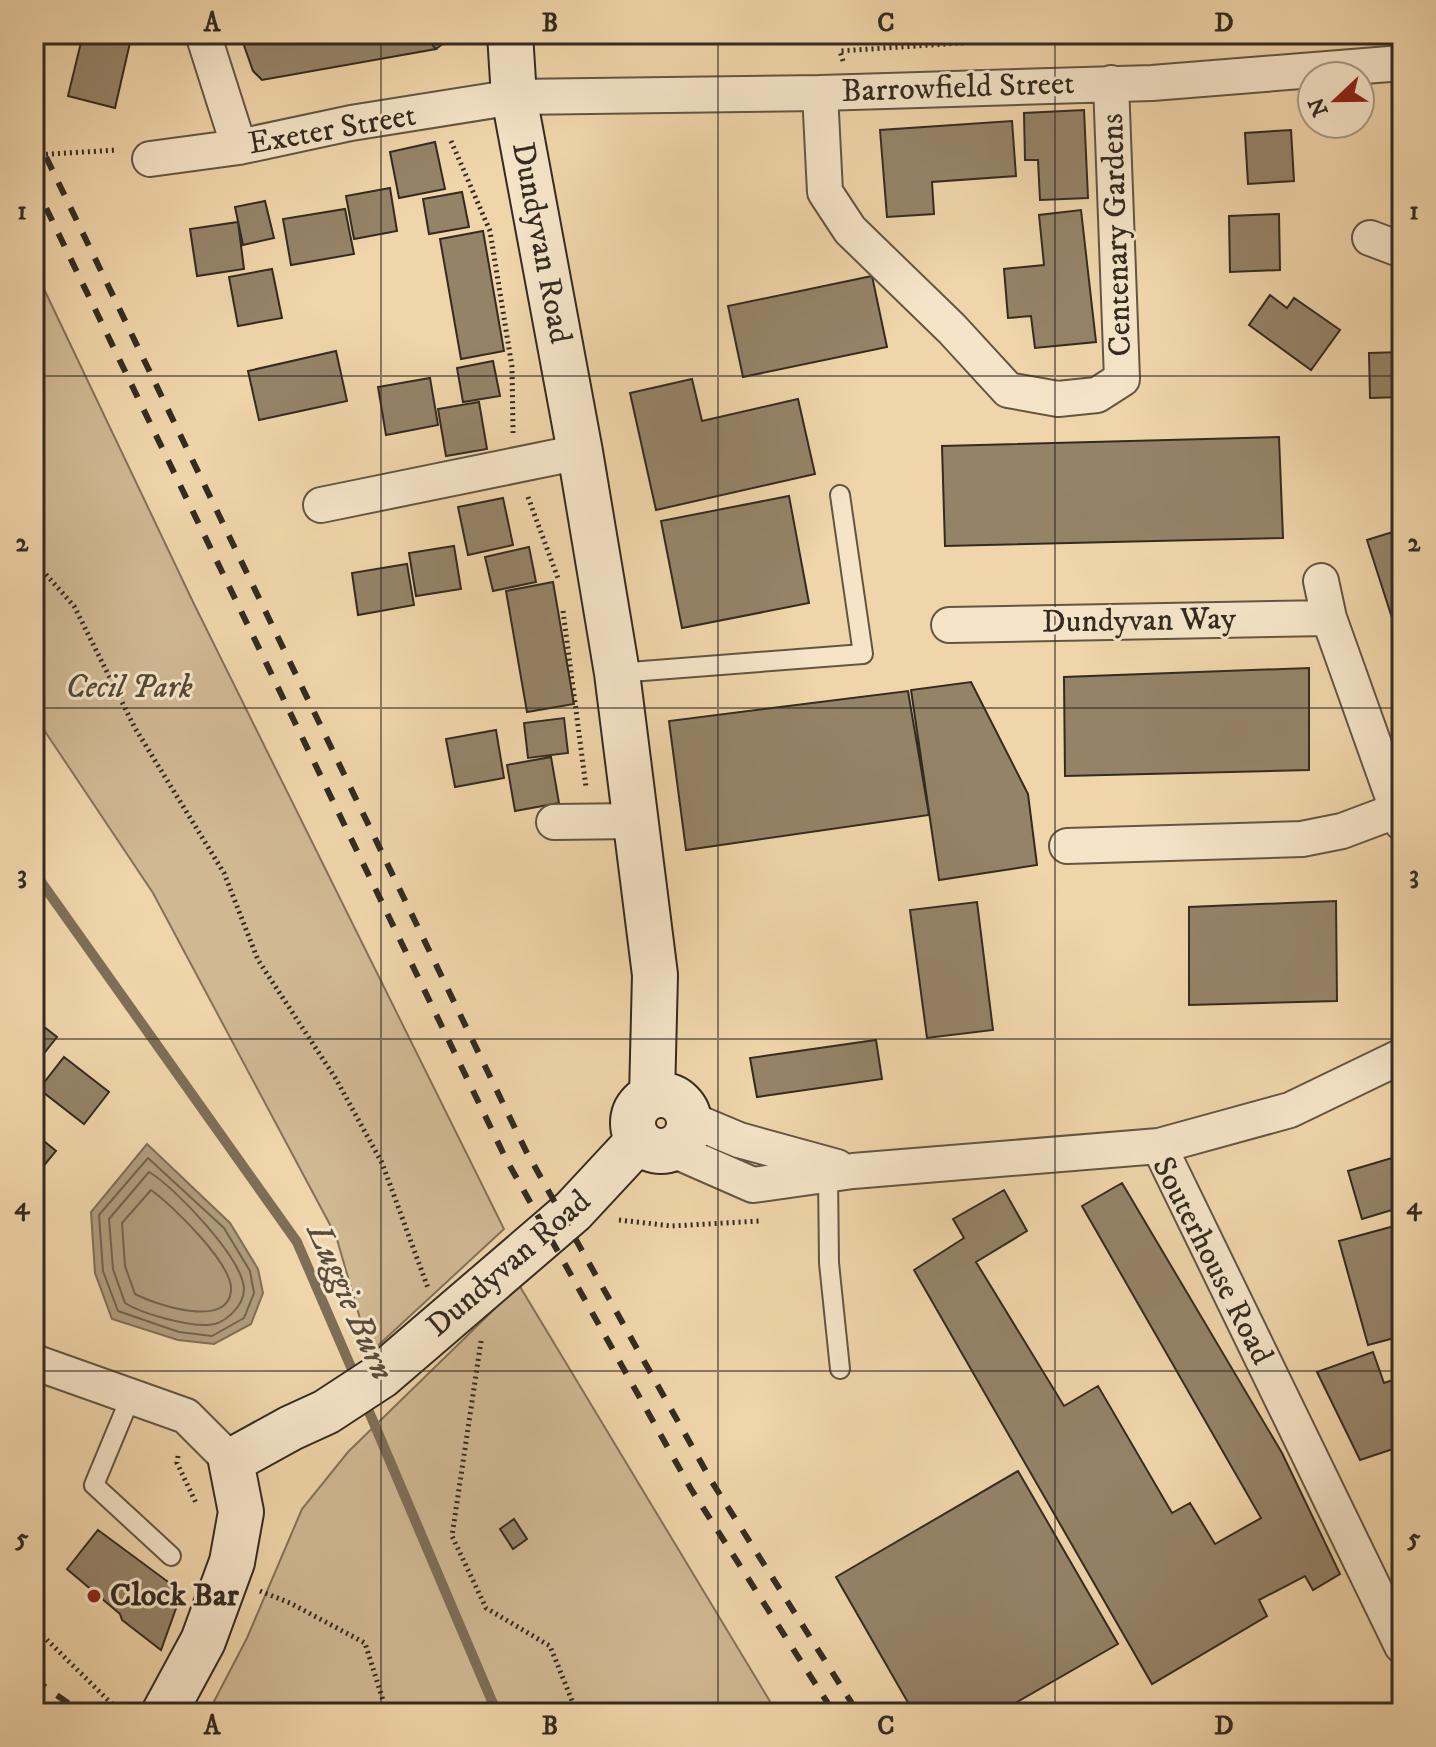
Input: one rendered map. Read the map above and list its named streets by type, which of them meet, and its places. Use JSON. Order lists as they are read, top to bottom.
{
  "streets": {
    "main road": ["Dundyvan Road"],
    "street": [
      "Barrowfield Street",
      "Exeter Street",
      "Centenary Gardens",
      "Dundyvan Way",
      "Souterhouse Road"
    ]
  },
  "crossings": [
    ["Barrowfield Street", "Exeter Street"],
    ["Barrowfield Street", "Centenary Gardens"],
    ["Barrowfield Street", "Dundyvan Road"],
    ["Exeter Street", "Dundyvan Road"],
    ["Dundyvan Road", "Souterhouse Road"]
  ],
  "water": ["Luggie Burn"],
  "parks": ["Cecil Park"],
  "places": ["Clock Bar"],
  "north": "left",
  "grid": {
    "columns": [
      "A",
      "B",
      "C",
      "D"
    ],
    "rows": [
      "1",
      "2",
      "3",
      "4",
      "5"
    ]
  }
}
